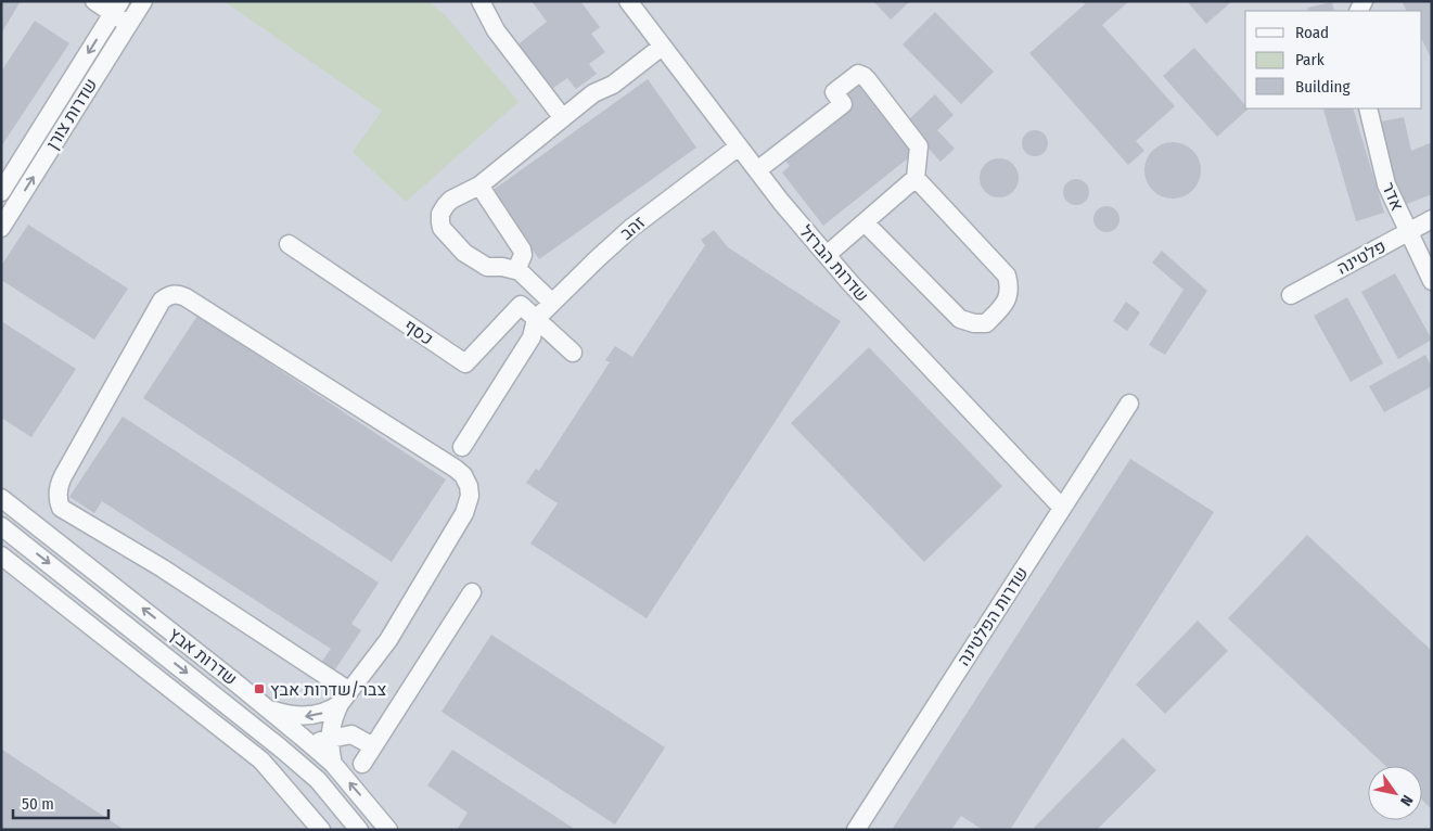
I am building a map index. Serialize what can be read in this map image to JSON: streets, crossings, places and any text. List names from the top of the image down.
{
  "streets": {
    "street": [
      "שדרות צורן",
      "אדר",
      "זהב",
      "פלטינה",
      "שדרות הברזל",
      "כסף",
      "שדרות הפלטינה",
      "שדרות אבץ"
    ]
  },
  "crossings": [
    ["אדר", "פלטינה"],
    ["זהב", "שדרות הברזל"],
    ["זהב", "כסף"],
    ["שדרות הברזל", "שדרות הפלטינה"]
  ],
  "places": {
    "transit": ["צבר/שדרות אבץ"]
  },
  "legend": ["Road", "Park", "Building"],
  "scale_bar": "50 m",
  "north": "bottom right"
}
